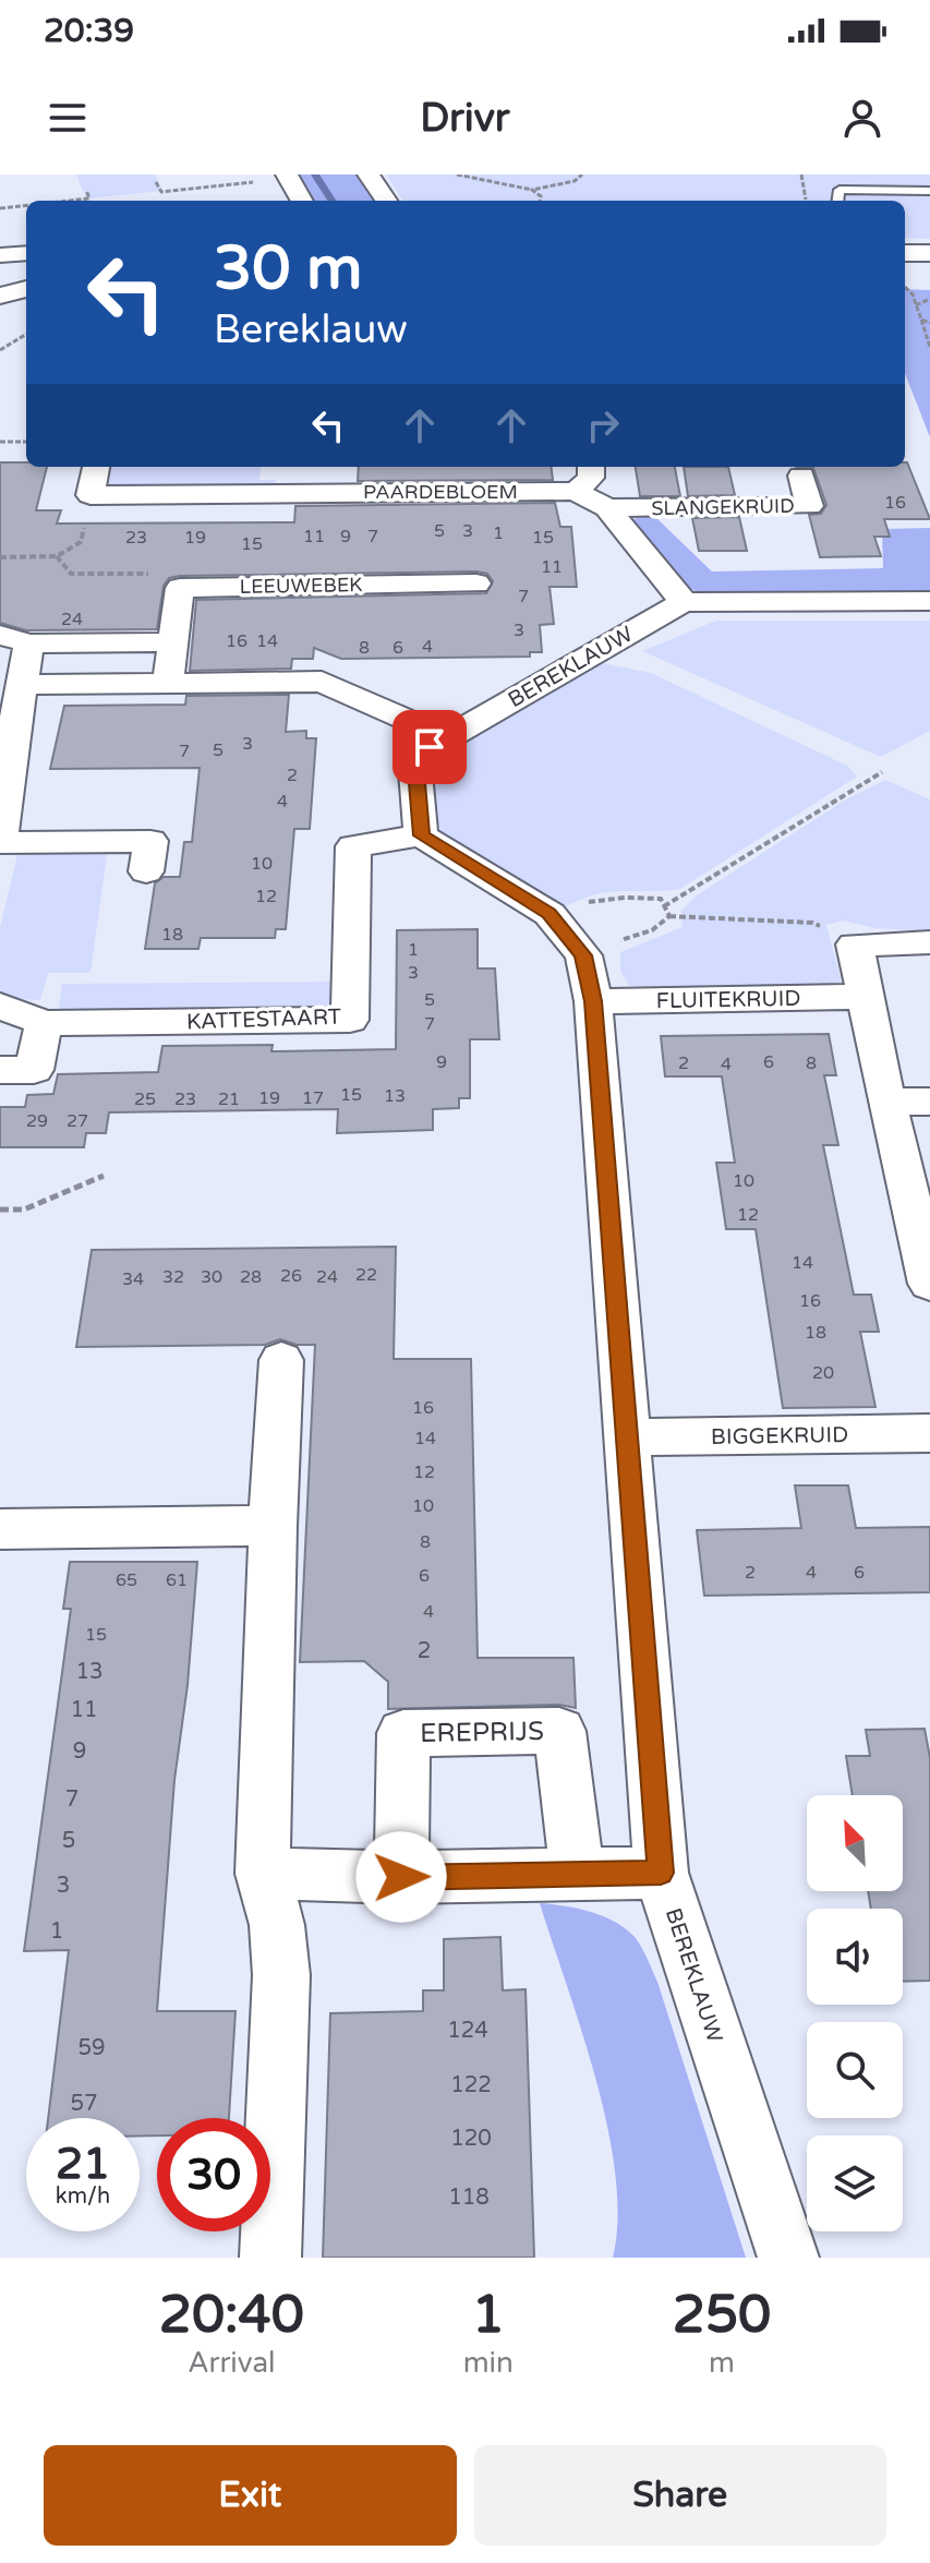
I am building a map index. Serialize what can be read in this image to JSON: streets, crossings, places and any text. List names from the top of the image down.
{
  "streets": {
    "street": [
      "PAARDEBLOEM",
      "SLANGEKRUID",
      "LEEUWEBEK",
      "BEREKLAUW",
      "FLUITEKRUID",
      "KATTESTAART",
      "BIGGEKRUID",
      "EREPRIJS"
    ]
  },
  "crossings": [
    ["PAARDEBLOEM", "SLANGEKRUID"],
    ["SLANGEKRUID", "BEREKLAUW"],
    ["BEREKLAUW", "FLUITEKRUID"],
    ["BEREKLAUW", "KATTESTAART"],
    ["BEREKLAUW", "BIGGEKRUID"]
  ],
  "house_numbers": [
    "16",
    "5",
    "3",
    "1",
    "11",
    "9",
    "7",
    "23",
    "19",
    "15",
    "15",
    "11",
    "7",
    "24",
    "3",
    "16",
    "14",
    "4",
    "8",
    "6",
    "3",
    "5",
    "7",
    "2",
    "4",
    "10",
    "12",
    "18",
    "1",
    "3",
    "5",
    "7",
    "9",
    "6",
    "2",
    "8",
    "4",
    "15",
    "13",
    "19",
    "17",
    "25",
    "23",
    "21",
    "29",
    "27",
    "10",
    "12",
    "14",
    "22",
    "26",
    "32",
    "30",
    "28",
    "24",
    "34",
    "16",
    "18",
    "20",
    "16",
    "14",
    "12",
    "10",
    "8",
    "2",
    "4",
    "6",
    "6",
    "65",
    "61",
    "4",
    "15",
    "2",
    "13",
    "11",
    "9",
    "7",
    "5",
    "3",
    "1",
    "124",
    "59",
    "122",
    "57",
    "120",
    "118"
  ],
  "north": "top left",
  "page": {
    "status": "20:39",
    "header": "Drivr",
    "turn": ["30 m", "Bereklauw"],
    "speed": "21 km/h",
    "limit": "30",
    "eta": [
      "20:40",
      "Arrival",
      "1",
      "min",
      "250",
      "m"
    ],
    "buttons": ["Exit", "Share"]
  }
}
